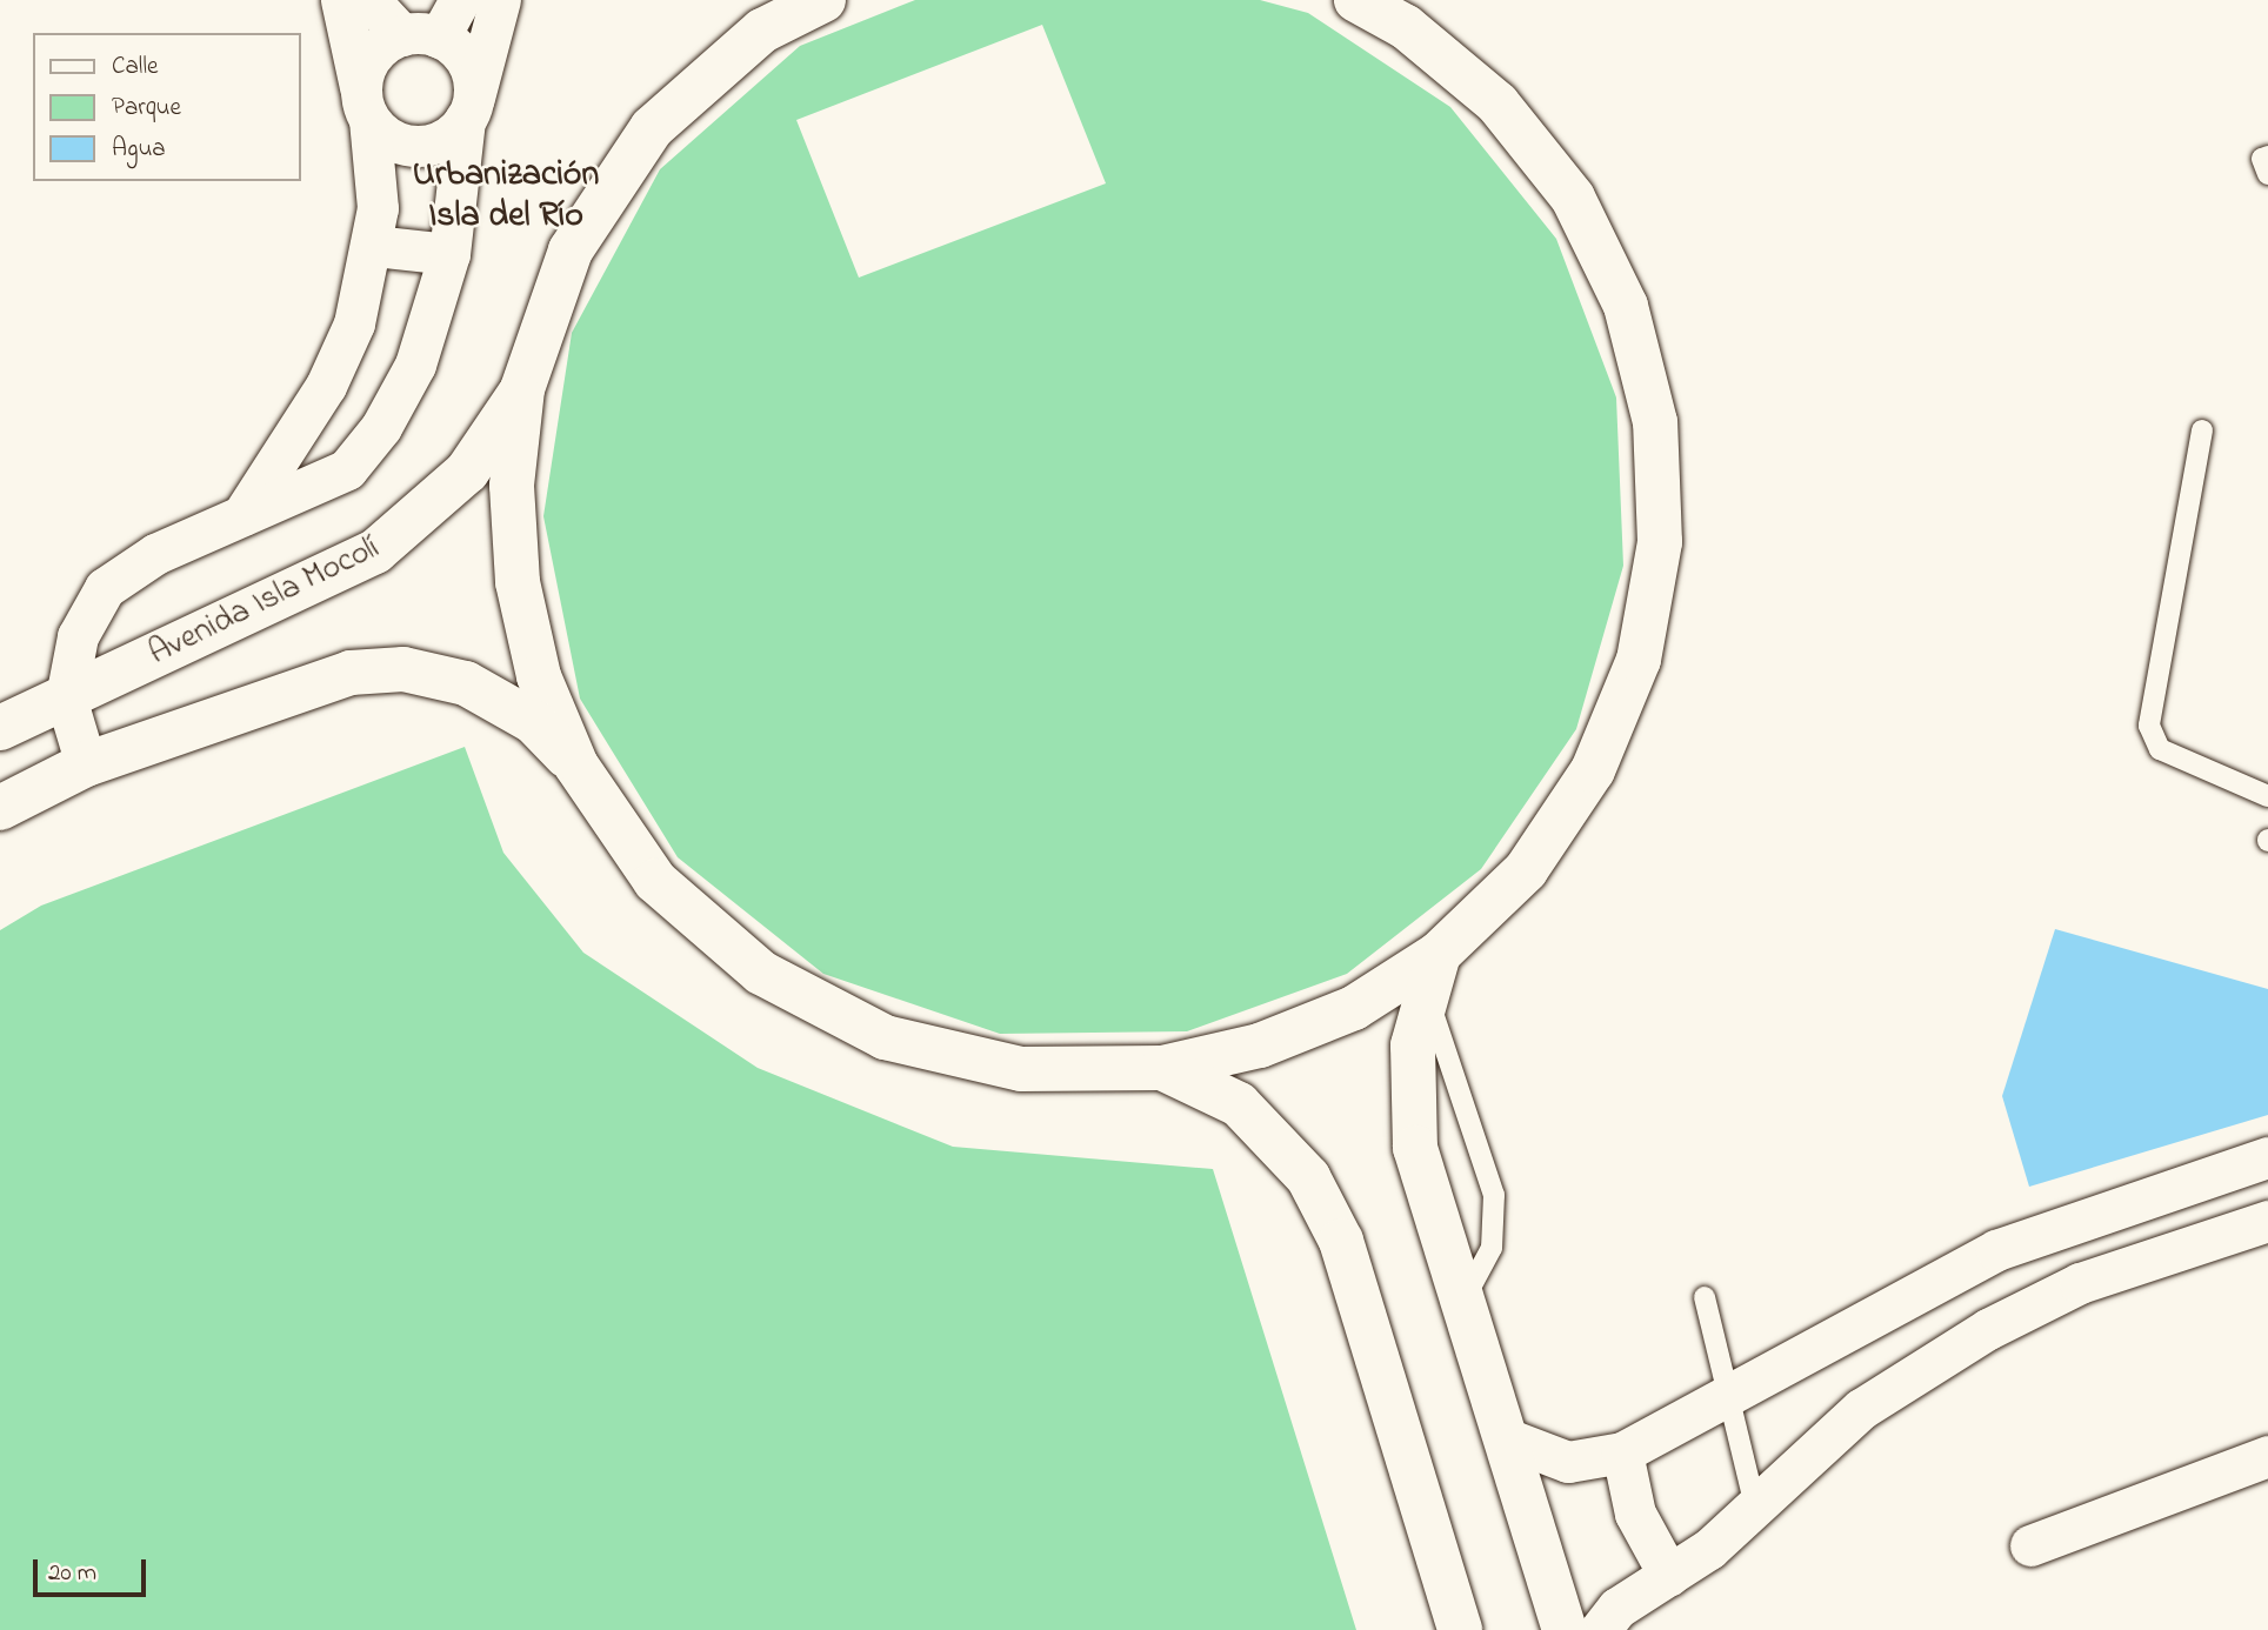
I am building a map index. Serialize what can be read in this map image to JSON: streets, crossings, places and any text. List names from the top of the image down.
{
  "streets": {
    "street": ["Avenida Isla Mocolí"]
  },
  "districts": ["Urbanización Isla del Río"],
  "legend": ["Calle", "Parque", "Agua"],
  "scale_bar": "20 m"
}
